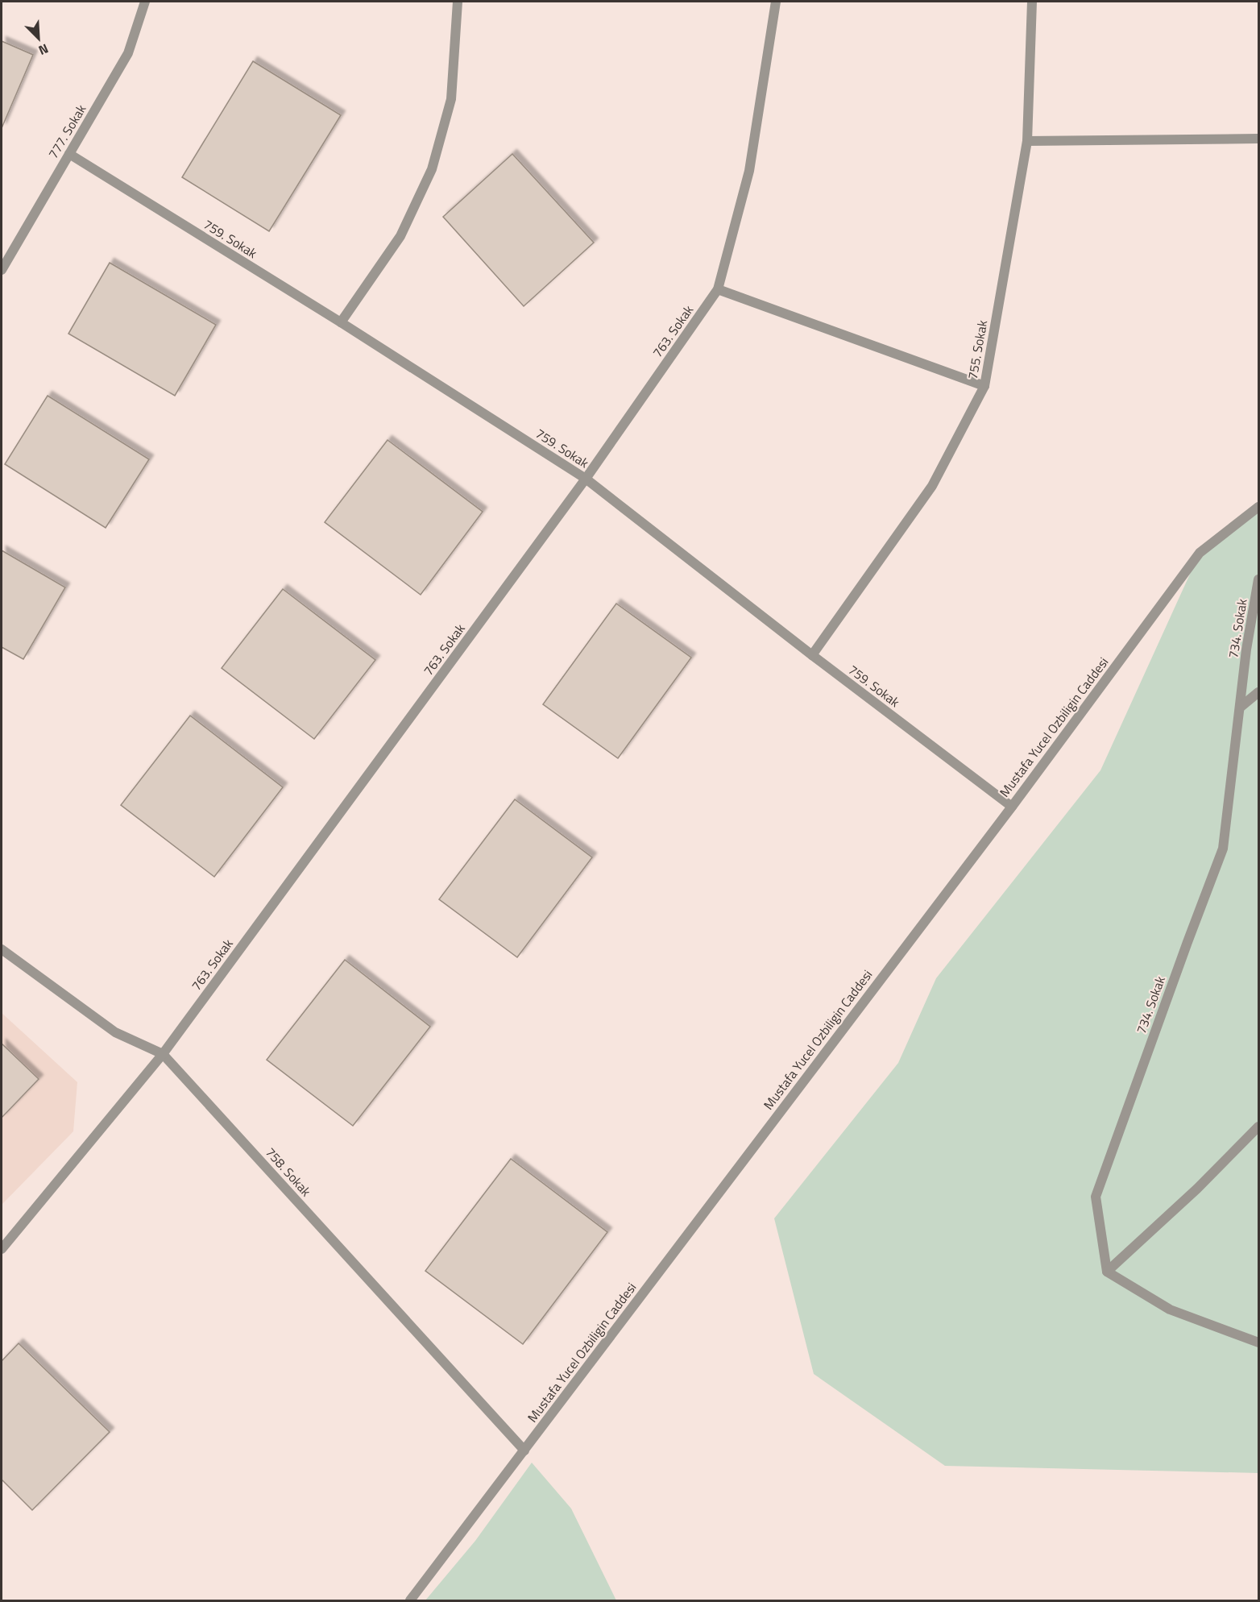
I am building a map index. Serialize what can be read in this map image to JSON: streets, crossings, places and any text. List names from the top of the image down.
{
  "streets": {
    "street": [
      "777. Sokak",
      "759. Sokak",
      "763. Sokak",
      "755. Sokak",
      "734. Sokak",
      "Mustafa Yucel Ozbiligin Caddesi",
      "758. Sokak"
    ]
  },
  "crossings": [
    ["777. Sokak", "759. Sokak"],
    ["759. Sokak", "763. Sokak"],
    ["759. Sokak", "755. Sokak"],
    ["759. Sokak", "Mustafa Yucel Ozbiligin Caddesi"],
    ["763. Sokak", "758. Sokak"],
    ["Mustafa Yucel Ozbiligin Caddesi", "758. Sokak"]
  ],
  "north": "bottom right"
}
